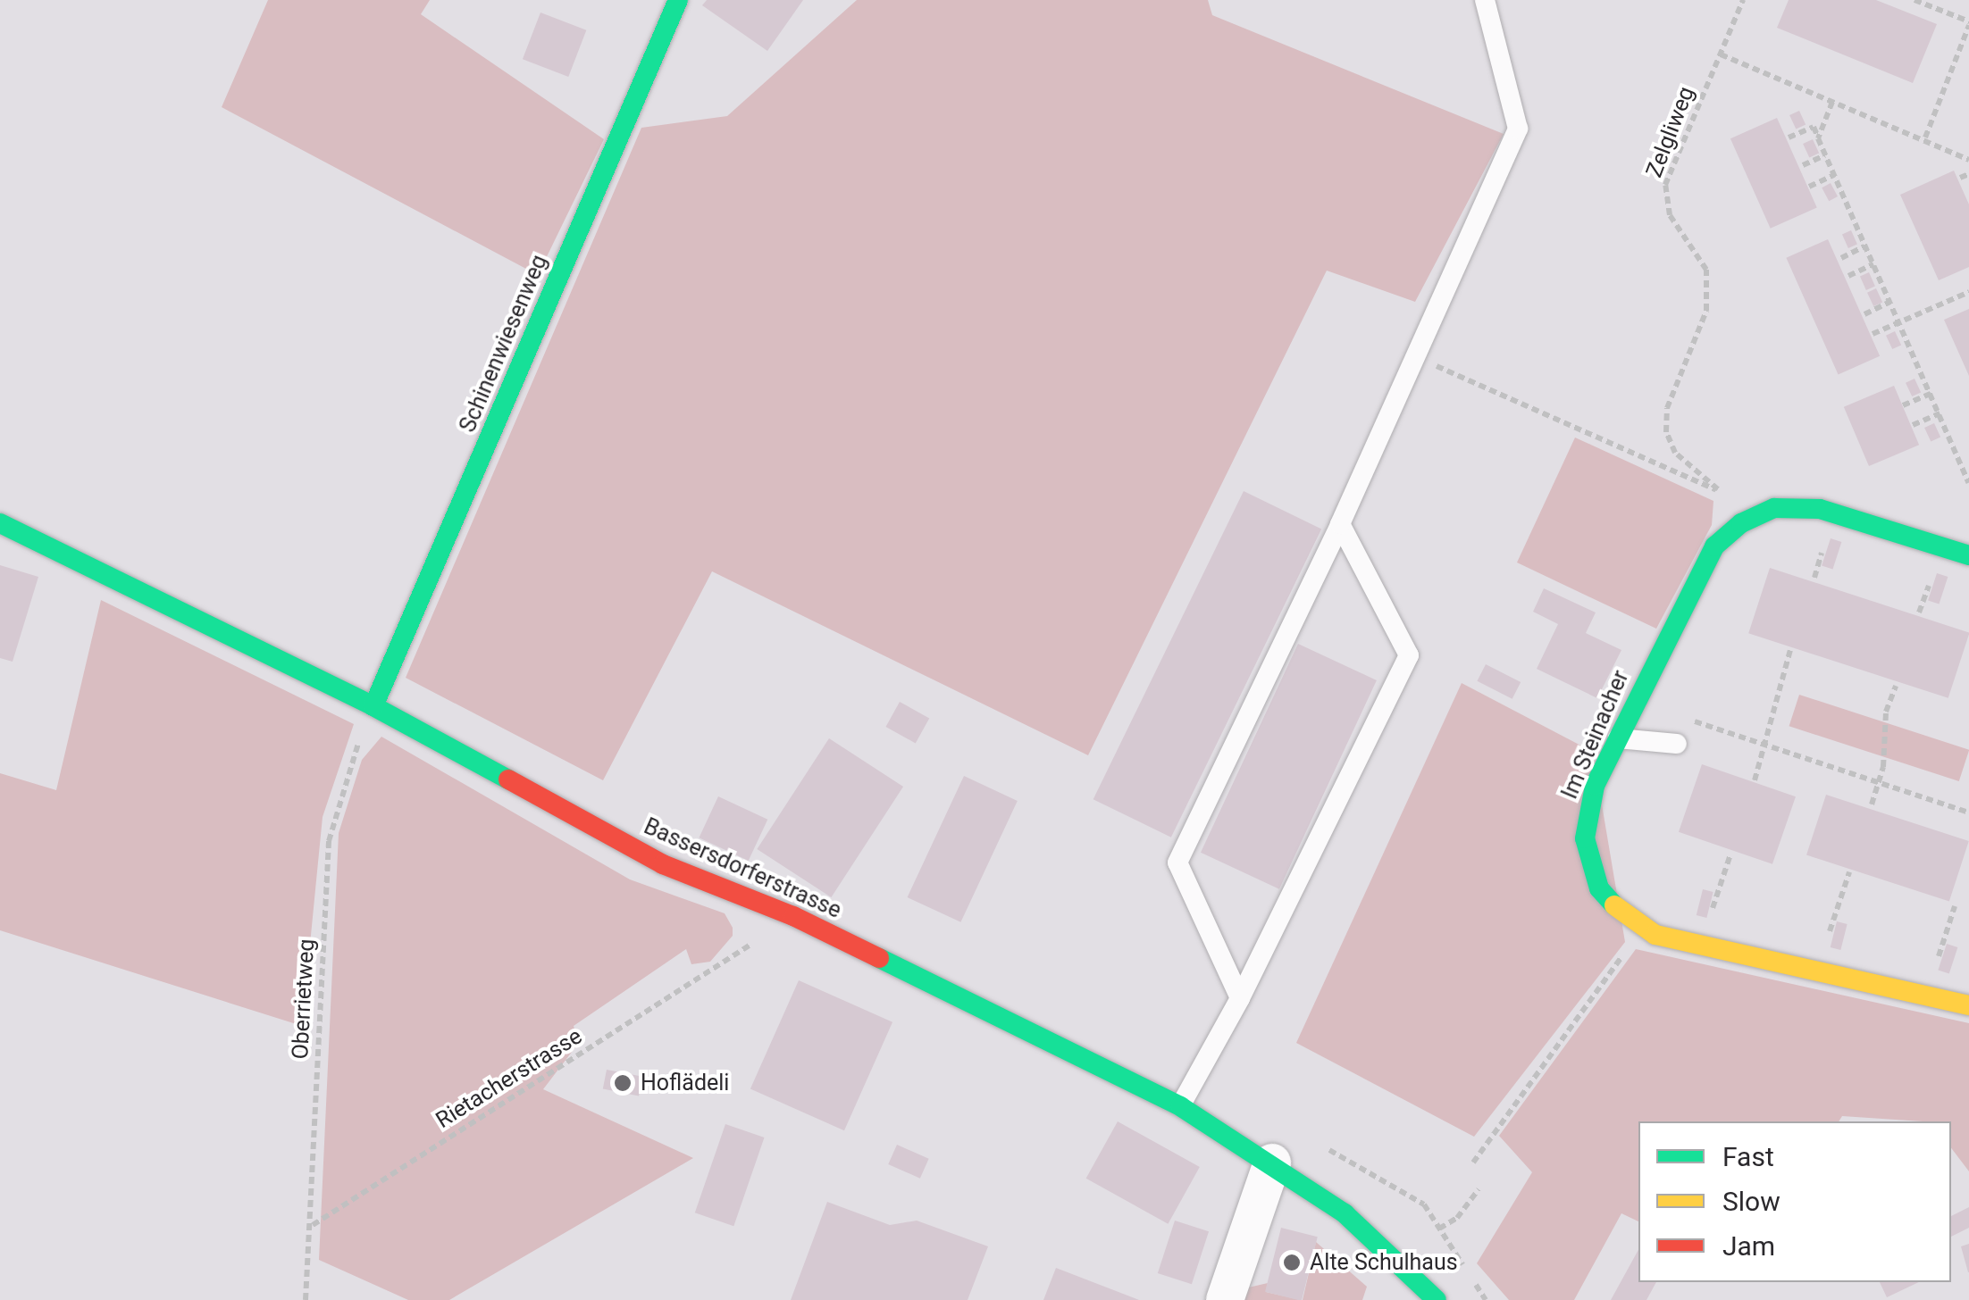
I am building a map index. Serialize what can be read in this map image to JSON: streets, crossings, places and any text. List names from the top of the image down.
{
  "streets": {
    "street": ["Schinenwiesenweg", "Im Steinacher", "Bassersdorferstrasse"],
    "path": ["Zelgliweg", "Oberrietweg", "Rietacherstrasse"]
  },
  "crossings": [
    ["Schinenwiesenweg", "Bassersdorferstrasse"],
    ["Schinenwiesenweg", "Oberrietweg"],
    ["Bassersdorferstrasse", "Oberrietweg"],
    ["Oberrietweg", "Rietacherstrasse"]
  ],
  "places": ["Hoflädeli", "Alte Schulhaus"],
  "legend": ["Fast", "Slow", "Jam"]
}
